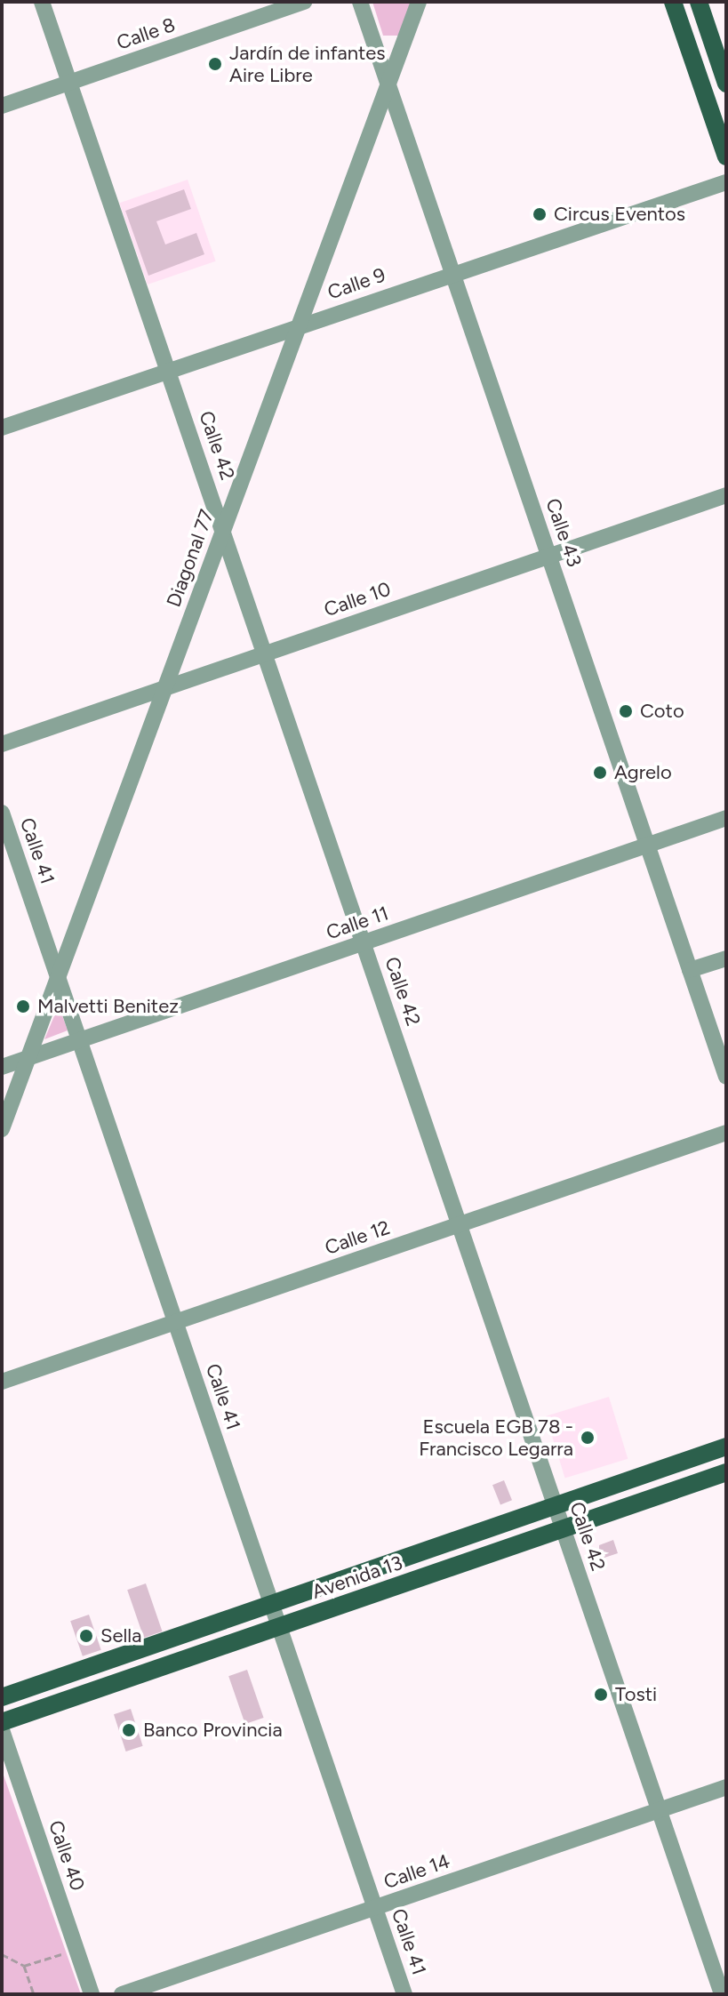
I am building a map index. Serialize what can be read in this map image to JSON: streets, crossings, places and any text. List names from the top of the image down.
{
  "streets": {
    "main road": ["Avenida 13"],
    "street": [
      "Calle 8",
      "Calle 9",
      "Calle 42",
      "Calle 43",
      "Diagonal 77",
      "Calle 10",
      "Calle 41",
      "Calle 11",
      "Calle 12",
      "Calle 40",
      "Calle 14"
    ]
  },
  "crossings": [
    ["Calle 8", "Calle 42"],
    ["Calle 9", "Calle 42"],
    ["Calle 9", "Calle 43"],
    ["Calle 9", "Diagonal 77"],
    ["Calle 42", "Diagonal 77"],
    ["Calle 42", "Calle 10"],
    ["Calle 42", "Calle 11"],
    ["Calle 42", "Calle 12"],
    ["Calle 42", "Avenida 13"],
    ["Calle 42", "Calle 14"],
    ["Calle 43", "Diagonal 77"],
    ["Calle 43", "Calle 10"],
    ["Calle 43", "Calle 11"],
    ["Diagonal 77", "Calle 10"],
    ["Diagonal 77", "Calle 41"],
    ["Diagonal 77", "Calle 11"],
    ["Calle 41", "Calle 11"],
    ["Calle 41", "Calle 12"],
    ["Calle 41", "Avenida 13"],
    ["Calle 41", "Calle 14"]
  ],
  "places": [
    "Jardín de infantes Aire Libre",
    "Circus Eventos",
    "Coto",
    "Agrelo",
    "Malvetti Benitez",
    "Escuela EGB 78 - Francisco Legarra",
    "Sella",
    "Tosti",
    "Banco Provincia"
  ]
}
